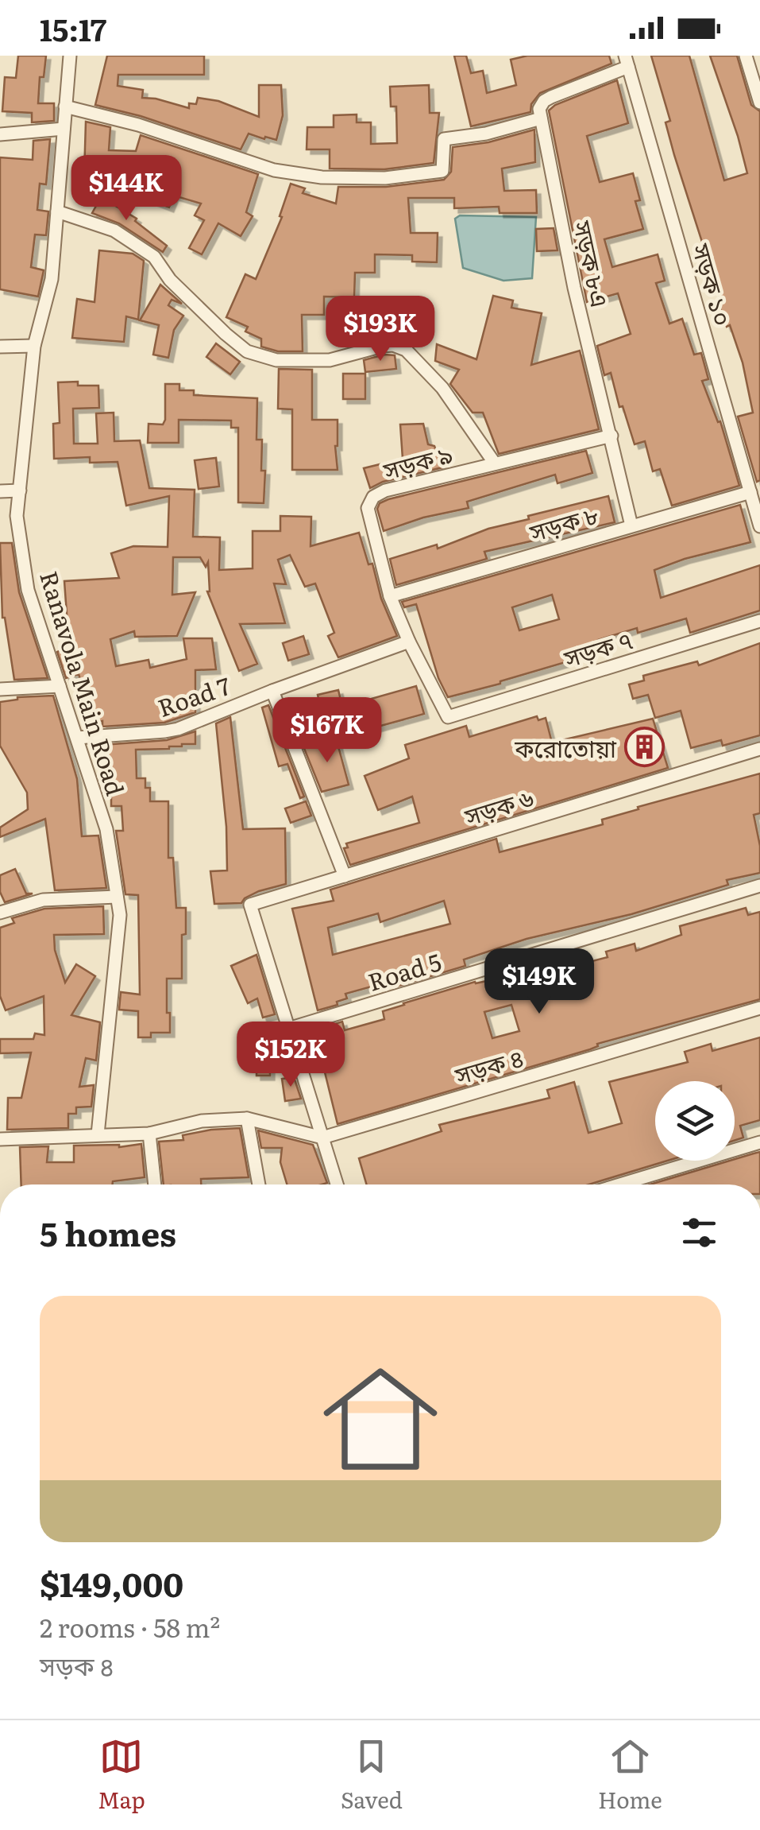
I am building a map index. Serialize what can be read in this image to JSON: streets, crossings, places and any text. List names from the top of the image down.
{
  "streets": {
    "street": [
      "সড়ক ৮এ",
      "সড়ক ১০",
      "সড়ক ৯",
      "সড়ক ৮",
      "সড়ক ৭",
      "Ranavola Main Road",
      "Road 7",
      "সড়ক ৬",
      "Road 5",
      "সড়ক ৪"
    ]
  },
  "crossings": [
    ["সড়ক ৮এ", "সড়ক ৯"],
    ["সড়ক ৮এ", "সড়ক ৮"],
    ["সড়ক ১০", "সড়ক ৮"],
    ["সড়ক ৯", "সড়ক ৮"],
    ["সড়ক ৯", "সড়ক ৭"],
    ["সড়ক ৯", "Road 7"],
    ["Ranavola Main Road", "Road 7"],
    ["সড়ক ৬", "Road 5"]
  ],
  "places": {
    "building": ["করোতোয়া"]
  },
  "page": {
    "status": "15:17",
    "price": [
      "$144K",
      "$193K",
      "$167K",
      "$149K",
      "$152K"
    ],
    "heading": "5 homes",
    "list": [
      {
        "name": "$149,000",
        "note": "2 rooms · 58 m² · সড়ক ৪"
      }
    ],
    "tabs": ["Map", "Saved", "Home"]
  }
}
